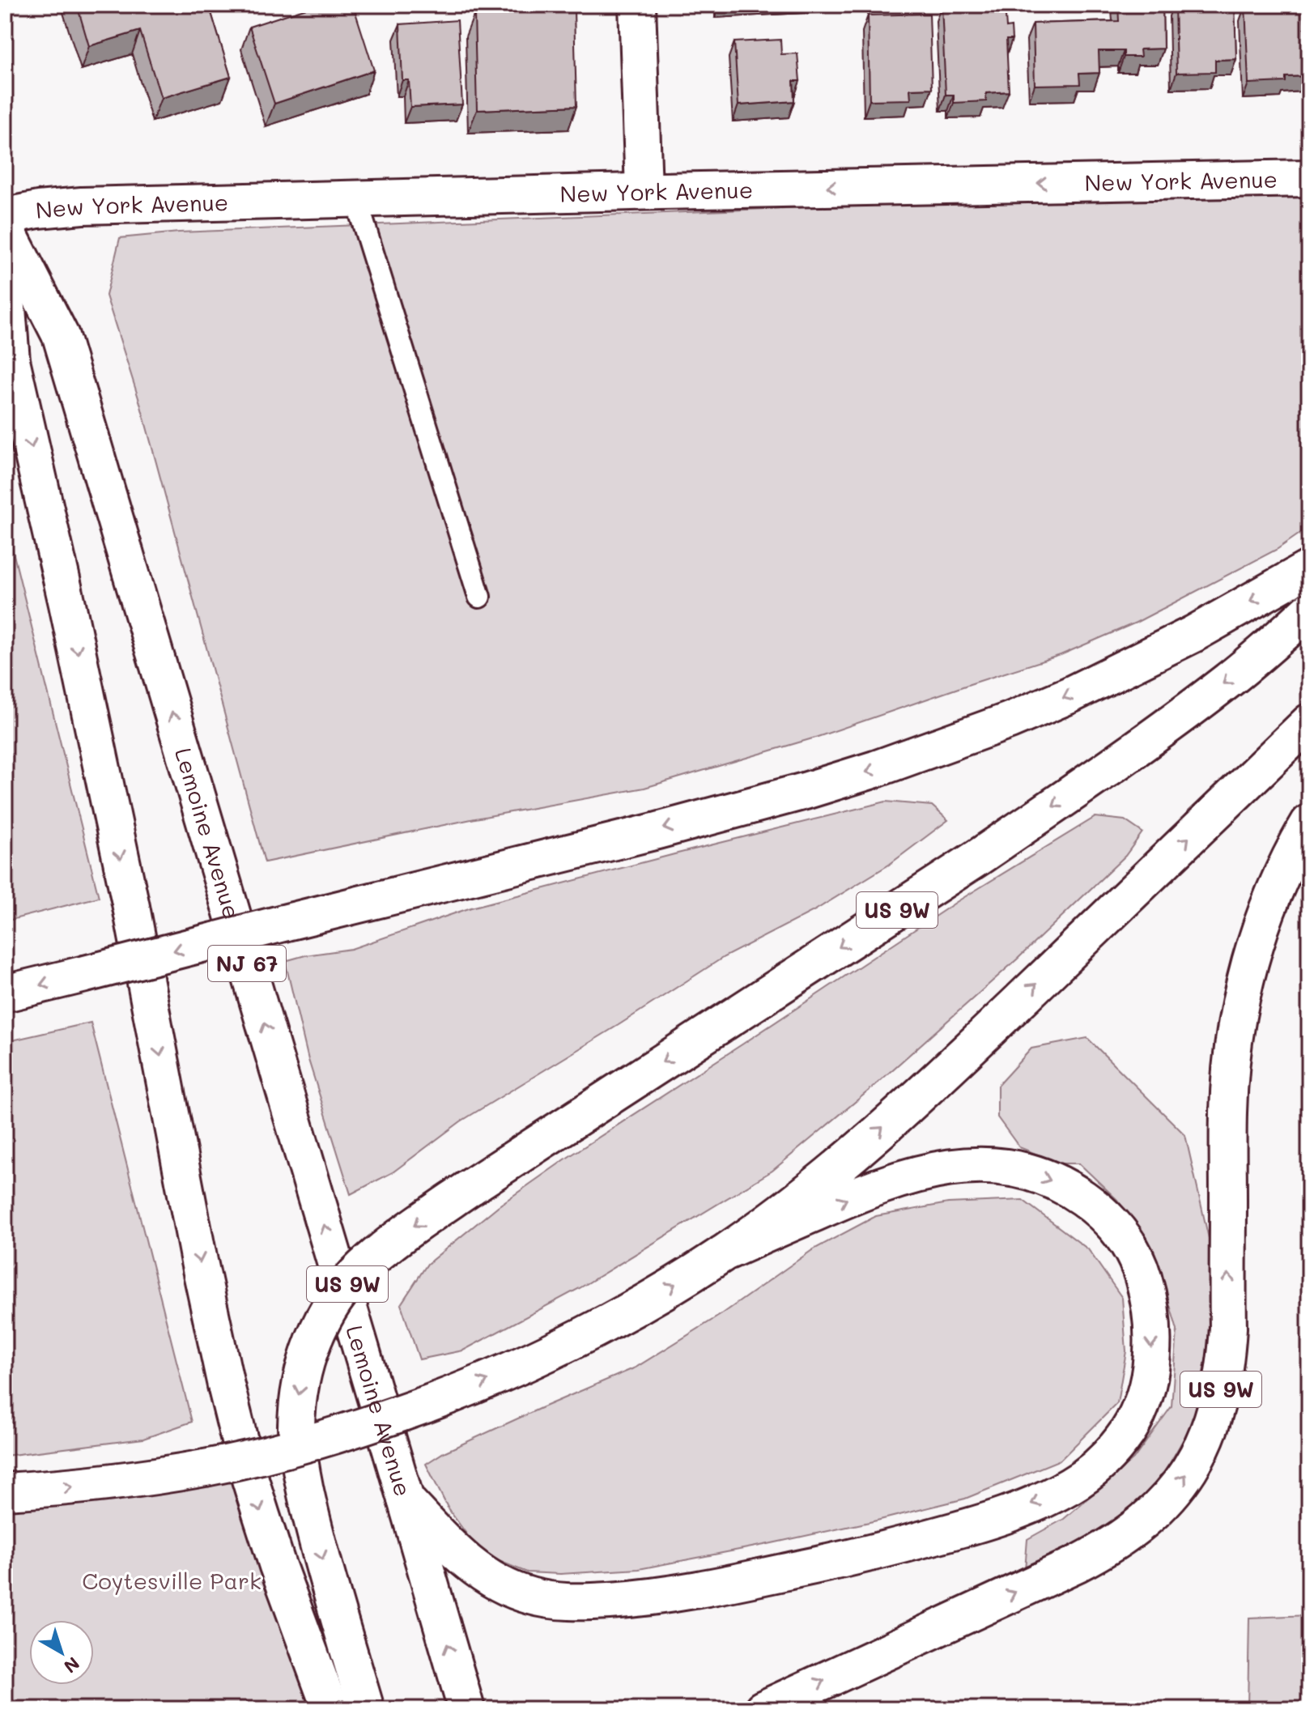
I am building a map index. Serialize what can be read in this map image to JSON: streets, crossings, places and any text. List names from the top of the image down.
{
  "streets": {
    "main road": [
      "New York Avenue",
      "Lemoine Avenue",
      "US 9W",
      "NJ 67"
    ]
  },
  "one_way": ["New York Avenue"],
  "parks": ["Coytesville Park"],
  "north": "bottom right"
}
